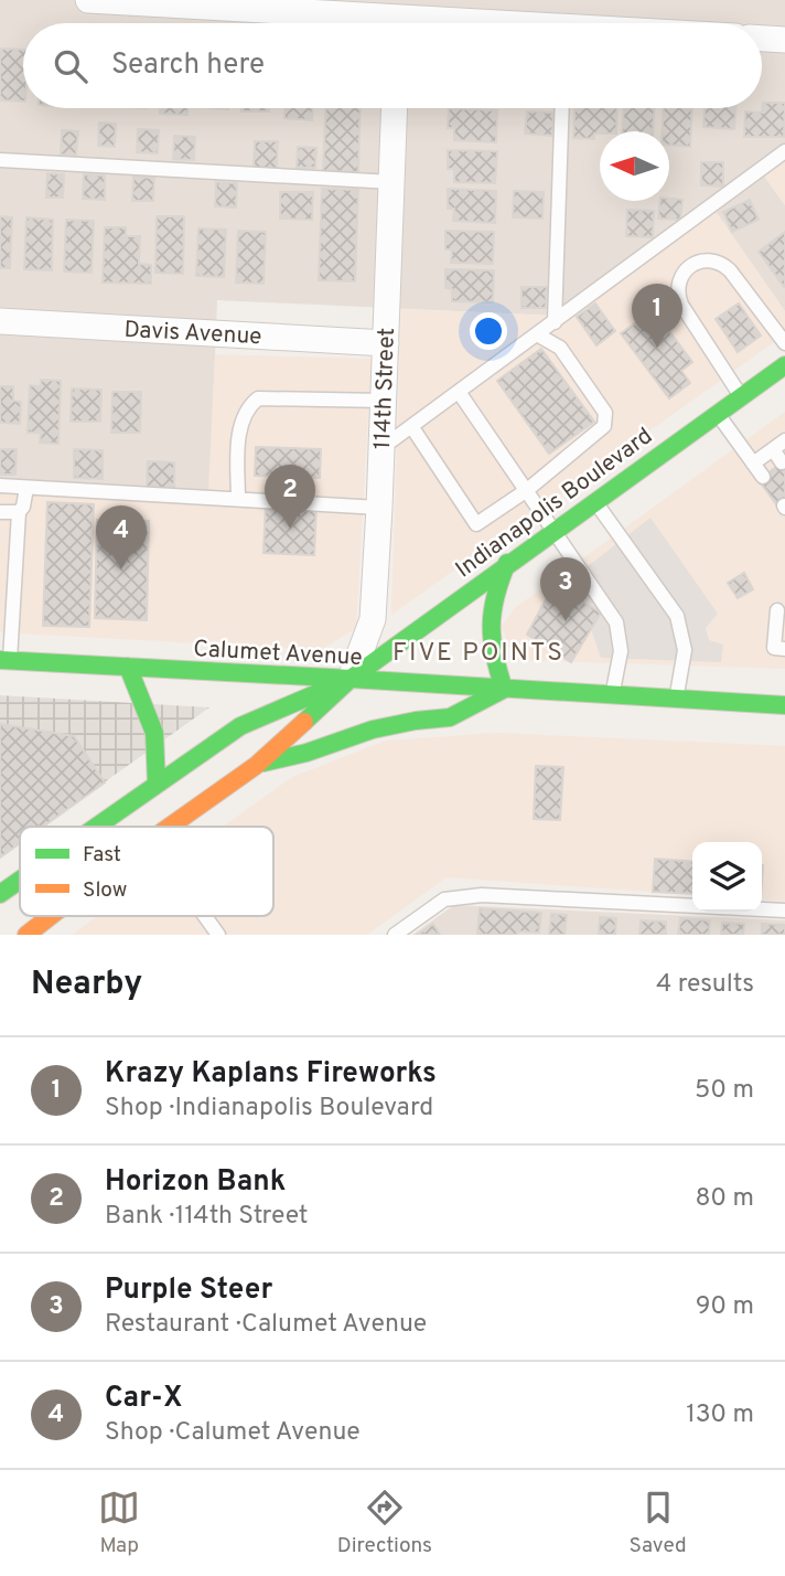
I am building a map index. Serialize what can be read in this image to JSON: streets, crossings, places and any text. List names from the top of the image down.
{
  "streets": {
    "main road": ["Indianapolis Boulevard", "Calumet Avenue"],
    "street": ["Davis Avenue", "114th Street"]
  },
  "crossings": [
    ["Davis Avenue", "114th Street"],
    ["114th Street", "Indianapolis Boulevard"],
    ["114th Street", "Calumet Avenue"],
    ["Indianapolis Boulevard", "Calumet Avenue"]
  ],
  "districts": ["FIVE POINTS"],
  "legend": ["Fast", "Slow"],
  "north": "left",
  "page": {
    "search": "Search here",
    "pins": [
      "1",
      "2",
      "4",
      "3"
    ],
    "heading": ["Nearby", "4 results"],
    "list": [
      {
        "mark": "1",
        "name": "Krazy Kaplans Fireworks",
        "note": "Shop · Indianapolis Boulevard",
        "value": "50 m"
      },
      {
        "mark": "2",
        "name": "Horizon Bank",
        "note": "Bank · 114th Street",
        "value": "80 m"
      },
      {
        "mark": "3",
        "name": "Purple Steer",
        "note": "Restaurant · Calumet Avenue",
        "value": "90 m"
      },
      {
        "mark": "4",
        "name": "Car-X",
        "note": "Shop · Calumet Avenue",
        "value": "130 m"
      }
    ],
    "nav": ["Map", "Directions", "Saved"]
  }
}
